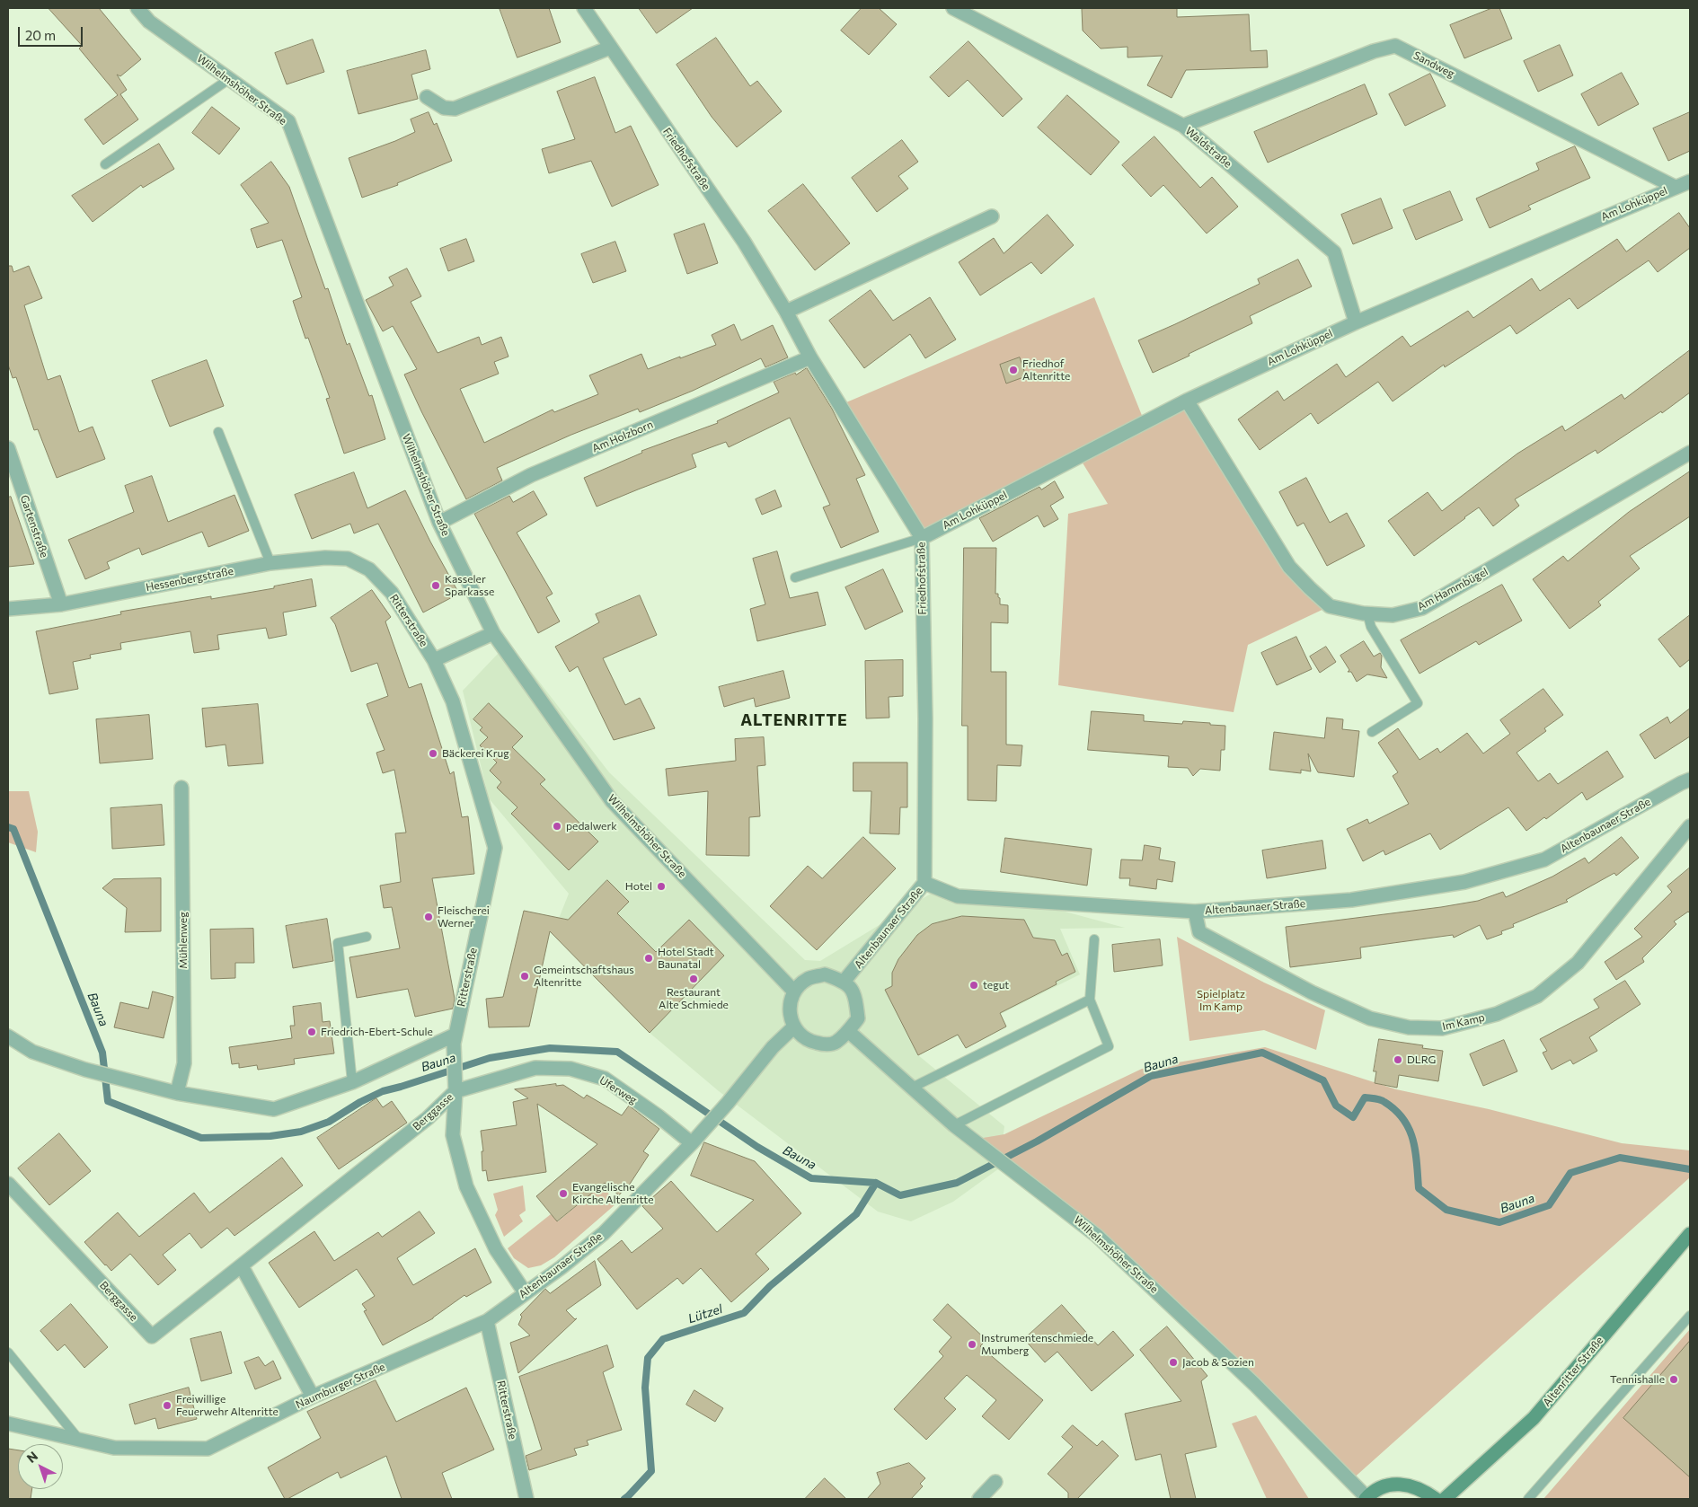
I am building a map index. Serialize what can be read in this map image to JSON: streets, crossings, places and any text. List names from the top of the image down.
{
  "streets": {
    "main road": ["Altenritter Straße"],
    "street": [
      "Sandweg",
      "Wilhelmshöher Straße",
      "Waldstraße",
      "Friedhofstraße",
      "Am Lohküppel",
      "Am Holzborn",
      "Gartenstraße",
      "Hessenbergstraße",
      "Am Hammbügel",
      "Ritterstraße",
      "Altenbaunaer Straße",
      "Mühlenweg",
      "Im Kamp",
      "Uferweg",
      "Berggasse",
      "Naumburger Straße"
    ]
  },
  "crossings": [
    ["Sandweg", "Waldstraße"],
    ["Sandweg", "Am Lohküppel"],
    ["Wilhelmshöher Straße", "Am Holzborn"],
    ["Wilhelmshöher Straße", "Altenbaunaer Straße"],
    ["Waldstraße", "Am Lohküppel"],
    ["Friedhofstraße", "Am Lohküppel"],
    ["Friedhofstraße", "Am Holzborn"],
    ["Friedhofstraße", "Altenbaunaer Straße"],
    ["Am Lohküppel", "Am Hammbügel"],
    ["Gartenstraße", "Hessenbergstraße"],
    ["Hessenbergstraße", "Ritterstraße"],
    ["Ritterstraße", "Altenbaunaer Straße"],
    ["Ritterstraße", "Uferweg"],
    ["Ritterstraße", "Berggasse"],
    ["Ritterstraße", "Naumburger Straße"],
    ["Altenbaunaer Straße", "Im Kamp"],
    ["Altenbaunaer Straße", "Uferweg"],
    ["Altenbaunaer Straße", "Naumburger Straße"],
    ["Uferweg", "Berggasse"]
  ],
  "districts": ["ALTENRITTE"],
  "water": ["Bauna", "Lützel"],
  "parks": ["Spielplatz Im Kamp"],
  "places": [
    "Friedhof Altenritte",
    "Kasseler Sparkasse",
    "Bäckerei Krug",
    "pedalwerk",
    "Hotel",
    "Fleischerei Werner",
    "Hotel Stadt Baunatal",
    "Gemeintschaftshaus Altenritte",
    "Restaurant Alte Schmiede",
    "tegut",
    "Friedrich-Ebert-Schule",
    "DLRG",
    "Evangelische Kirche Altenritte",
    "Instrumentenschmiede Mumberg",
    "Jacob & Sozien",
    "Tennishalle",
    "Freiwillige Feuerwehr Altenritte"
  ],
  "scale_bar": "20 m",
  "north": "top left"
}
